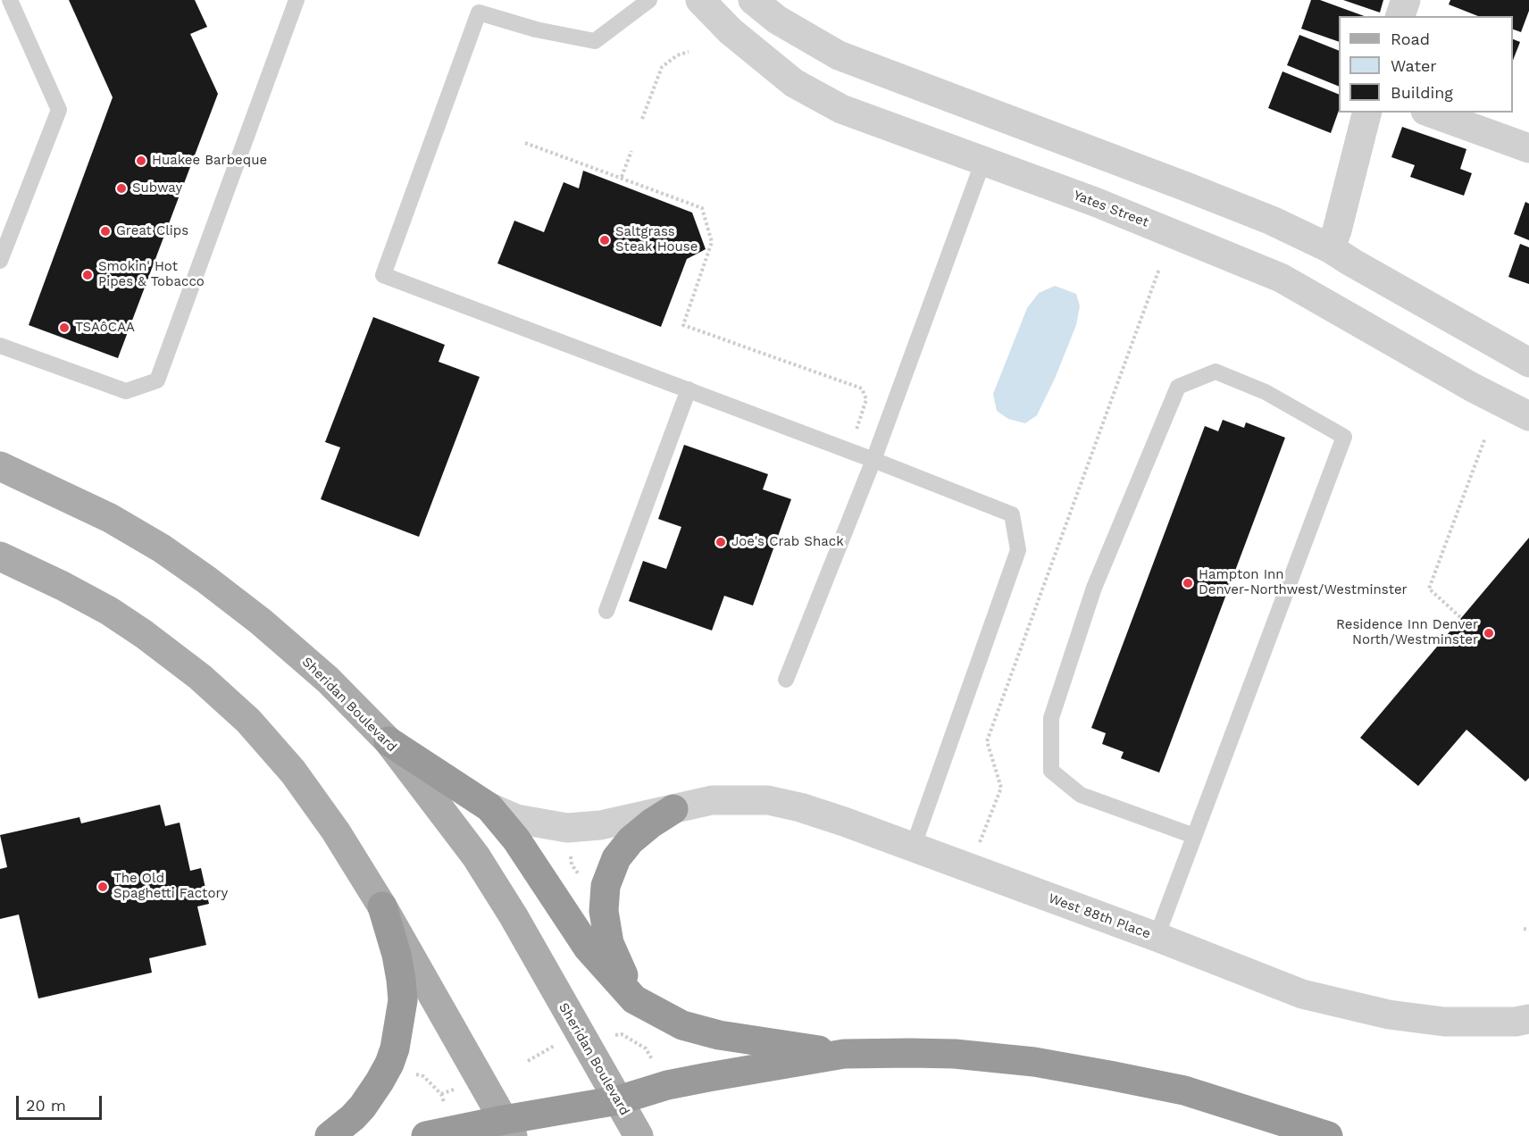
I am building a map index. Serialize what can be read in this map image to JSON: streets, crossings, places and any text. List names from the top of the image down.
{
  "streets": {
    "main road": ["Sheridan Boulevard"],
    "street": ["Yates Street", "West 88th Place"]
  },
  "places": [
    "Huakee Barbeque",
    "Subway",
    "Great Clips",
    "Saltgrass Steak House",
    "Smokin' Hot Pipes & Tobacco",
    "TSAôCAA",
    "Joe's Crab Shack",
    "Hampton Inn Denver-Northwest/Westminster",
    "Residence Inn Denver North/Westminster",
    "The Old Spaghetti Factory"
  ],
  "legend": ["Road", "Water", "Building"],
  "scale_bar": "20 m"
}
